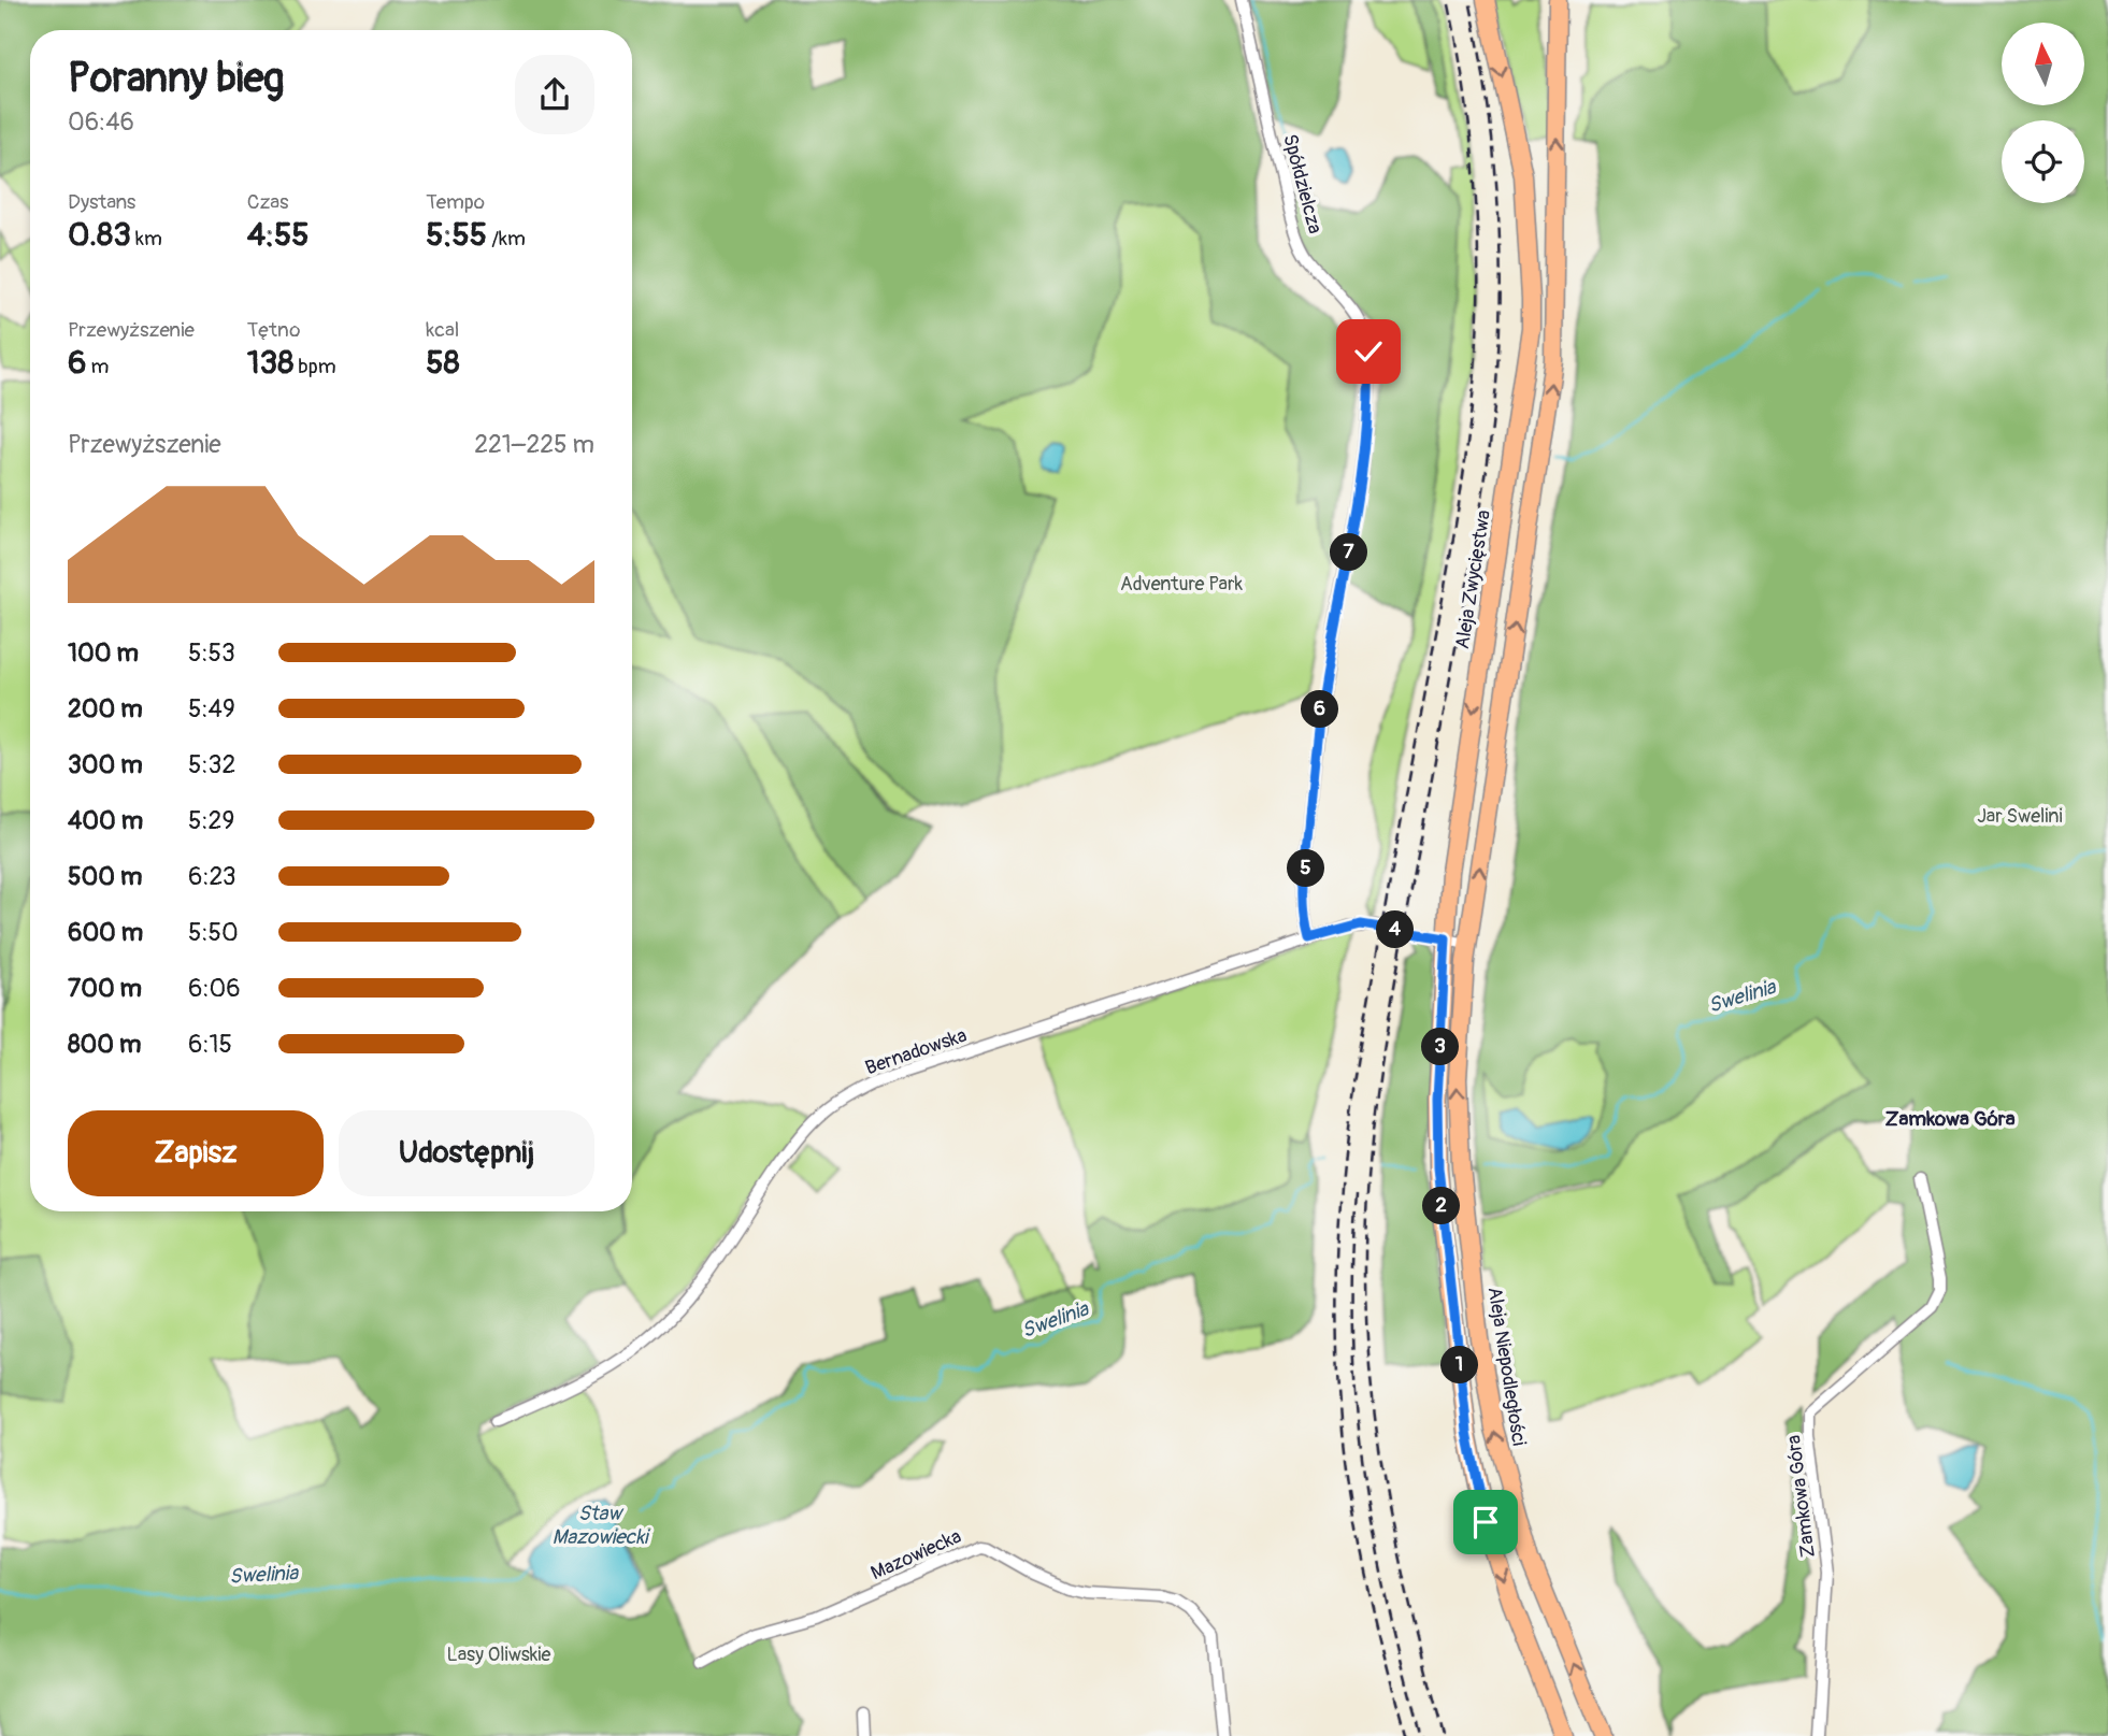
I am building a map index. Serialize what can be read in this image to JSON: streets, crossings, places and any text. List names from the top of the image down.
{
  "streets": {
    "main road": ["Aleja Zwycięstwa", "Aleja Niepodległości"],
    "street": [
      "Spółdzielcza",
      "Bernadowska",
      "Zamkowa Góra",
      "Mazowiecka"
    ]
  },
  "crossings": [
    ["Spółdzielcza", "Bernadowska"],
    ["Aleja Zwycięstwa", "Bernadowska"],
    ["Bernadowska", "Aleja Niepodległości"]
  ],
  "one_way": ["Aleja Niepodległości"],
  "districts": ["Zamkowa Góra"],
  "water": ["Swelinia", "Staw Mazowiecki"],
  "parks": ["Adventure Park", "Jar Swelini", "Lasy Oliwskie"],
  "north": "top",
  "page": {
    "heading": ["Poranny bieg", "06:46"],
    "stats": [
      ["Dystans", "0.83 km"],
      ["Czas", "4:55"],
      ["Tempo", "5:55 /km"],
      ["Przewyższenie", "6 m"],
      ["Tętno", "138 bpm"],
      ["kcal", "58"]
    ],
    "chart": ["Przewyższenie", "221–225 m"],
    "pins": [
      "7",
      "6",
      "5",
      "4",
      "3",
      "2",
      "1"
    ],
    "list": [
      {
        "name": "100 m",
        "note": "5:53"
      },
      {
        "name": "200 m",
        "note": "5:49"
      },
      {
        "name": "300 m",
        "note": "5:32"
      },
      {
        "name": "400 m",
        "note": "5:29"
      },
      {
        "name": "500 m",
        "note": "6:23"
      },
      {
        "name": "600 m",
        "note": "5:50"
      },
      {
        "name": "700 m",
        "note": "6:06"
      },
      {
        "name": "800 m",
        "note": "6:15"
      }
    ],
    "buttons": ["Zapisz", "Udostępnij"]
  }
}
